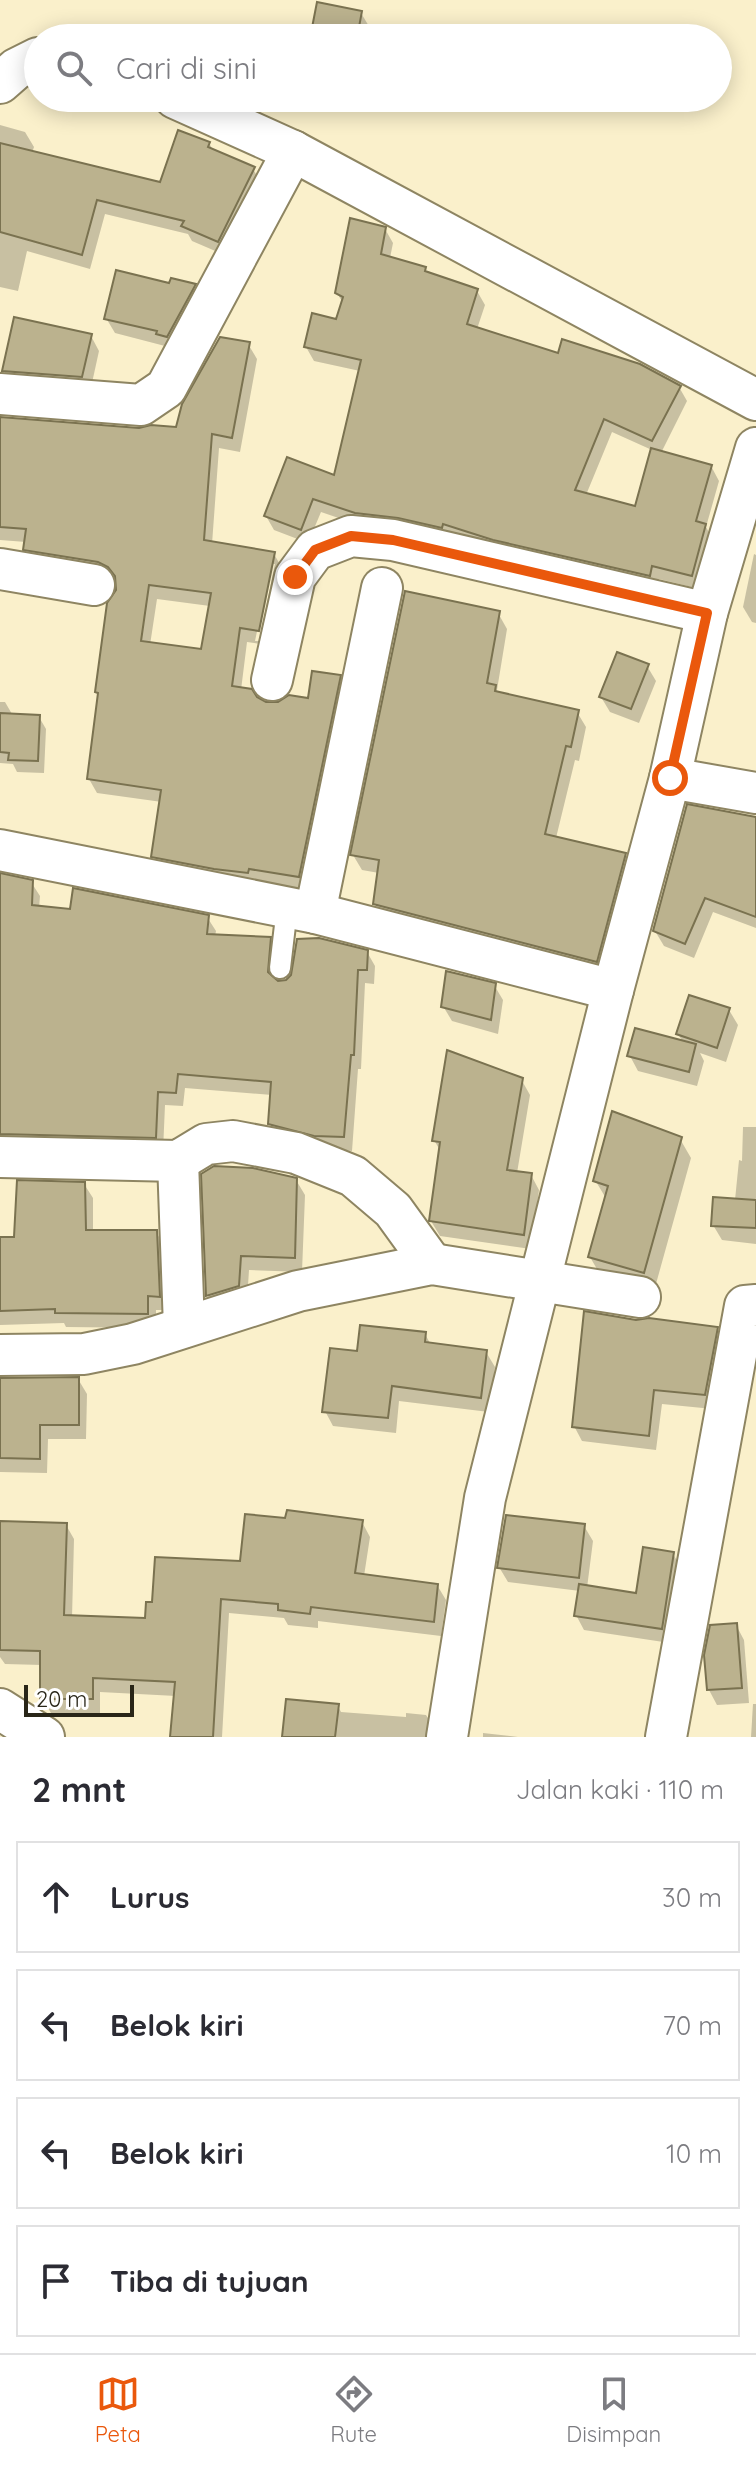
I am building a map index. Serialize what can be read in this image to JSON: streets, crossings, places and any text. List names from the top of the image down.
{
  "scale_bar": "20 m",
  "page": {
    "search": "Cari di sini",
    "scale": "20 m",
    "heading": ["2 mnt", "Jalan kaki · 110 m"],
    "list": [
      ["Lurus", "30 m"],
      ["Belok kiri", "70 m"],
      ["Belok kiri", "10 m"],
      "Tiba di tujuan"
    ],
    "nav": ["Peta", "Rute", "Disimpan"]
  }
}
